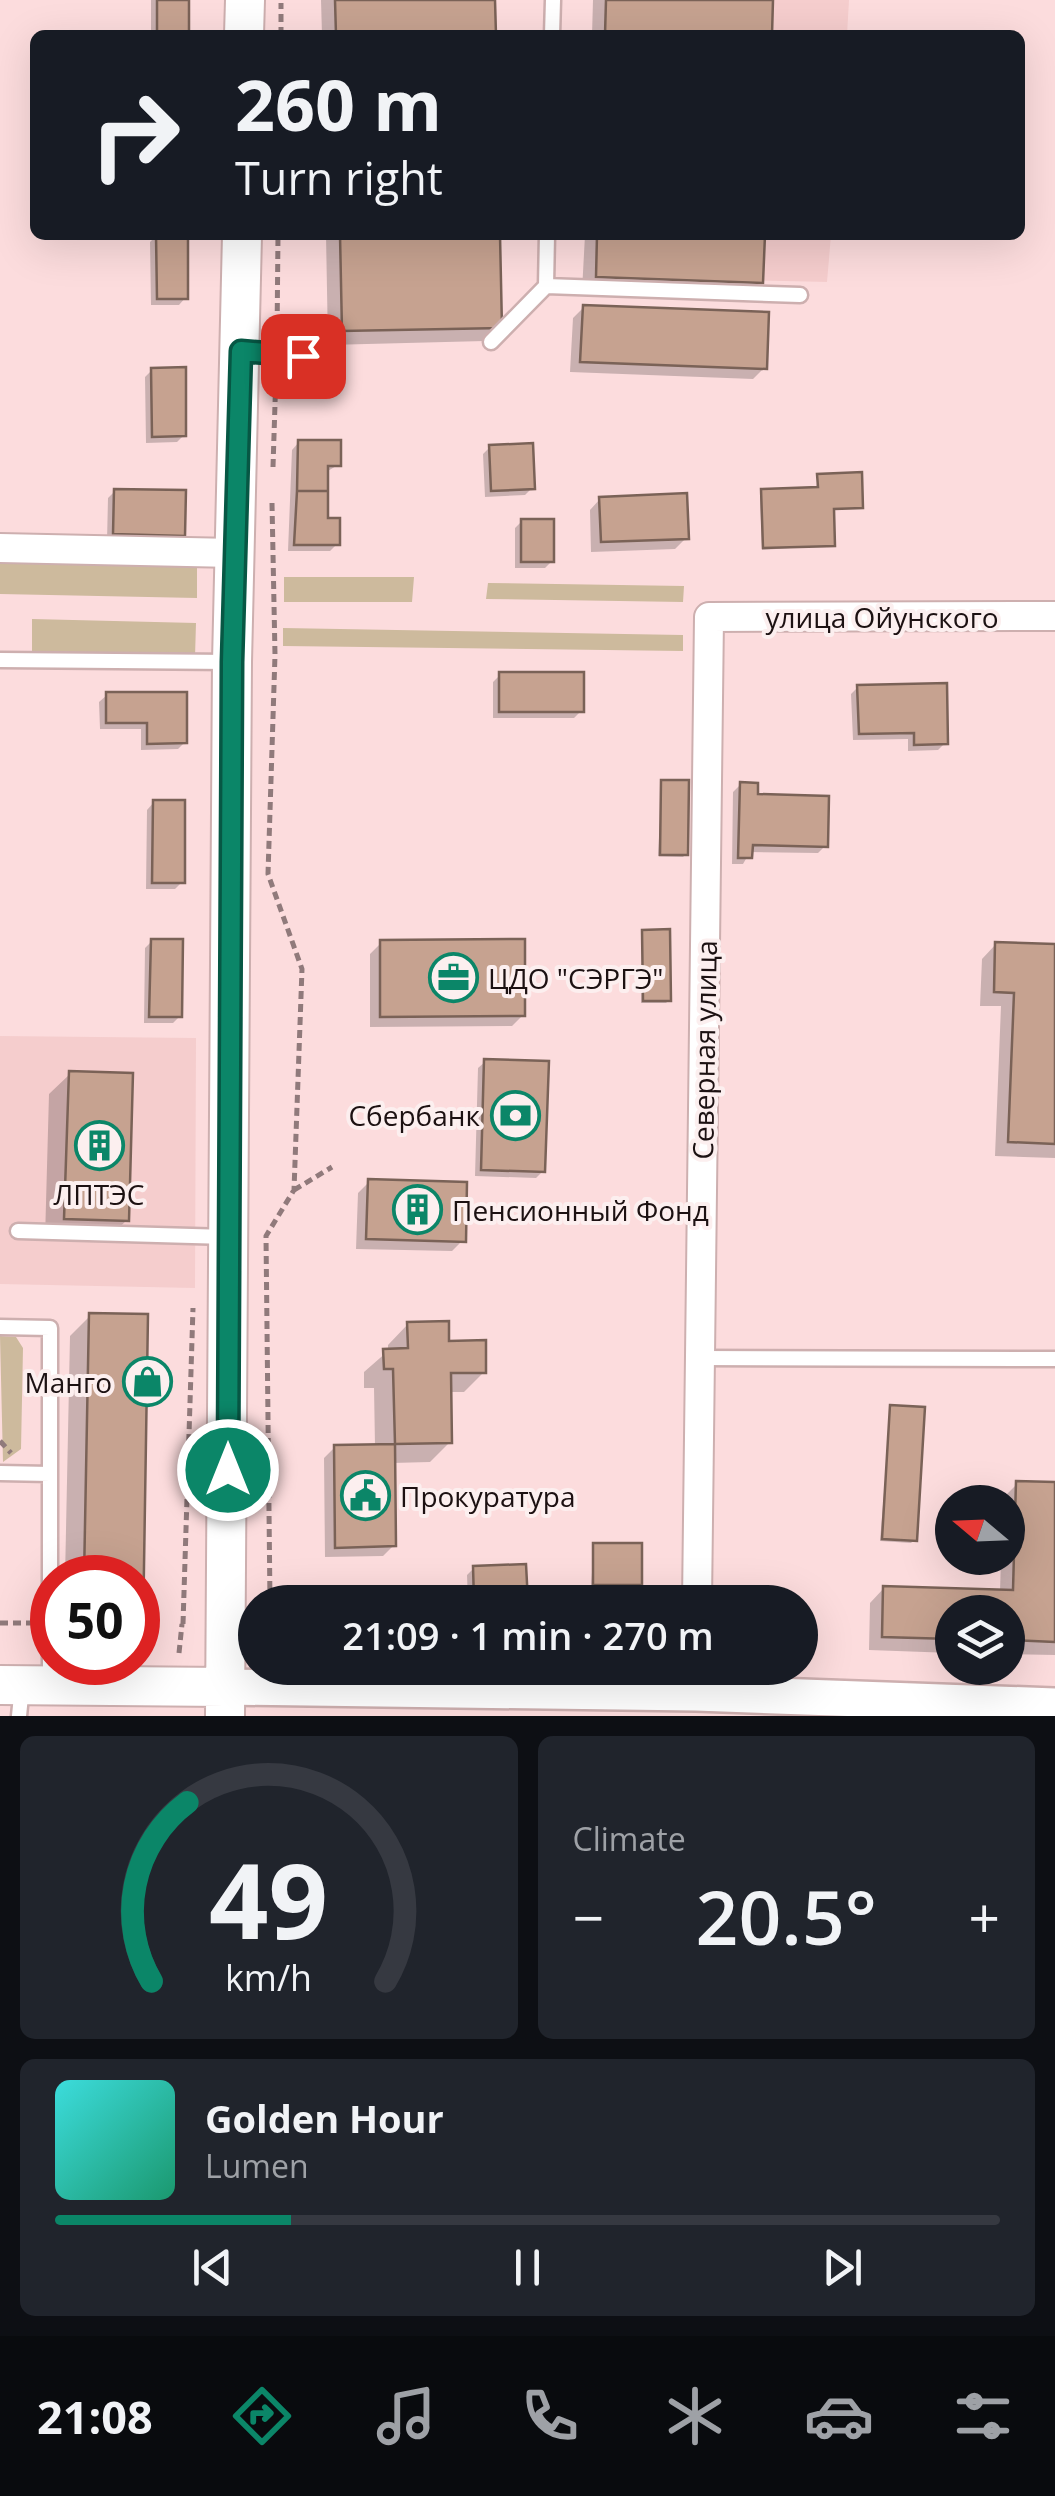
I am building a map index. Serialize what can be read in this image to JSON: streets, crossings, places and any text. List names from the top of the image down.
{
  "streets": {
    "street": ["улица Ойунского", "Северная улица"]
  },
  "crossings": [
    ["улица Ойунского", "Северная улица"]
  ],
  "places": {
    "office": ["ЦДО \"СЭРГЭ\""],
    "bank": ["Сбербанк"],
    "building": ["ЛПТЭС", "Пенсионный Фонд"],
    "shop": ["Манго"],
    "public building": ["Прокуратура"]
  },
  "north": "left",
  "page": {
    "turn": ["260 m", "Turn right"],
    "limit": "50",
    "trip": "21:09 · 1 min · 270 m",
    "tile": "Climate",
    "heat": ["−", "20.5°", "+"],
    "song": ["Golden Hour", "Lumen"],
    "tabs": "21:08",
    "gauge": ["49", "km/h"]
  }
}
